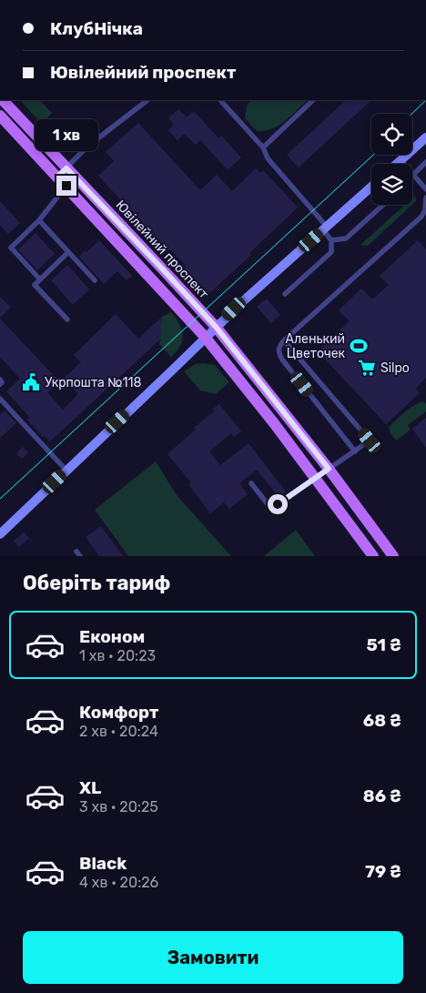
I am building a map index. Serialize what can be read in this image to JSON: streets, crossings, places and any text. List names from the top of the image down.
{
  "streets": {
    "main road": ["Ювілейний проспект"]
  },
  "places": {
    "sports": ["Аленький Цветочек"],
    "supermarket": ["Silpo"],
    "public building": ["Укрпошта №118"]
  },
  "page": {
    "banner": ["КлубНічка", "Ювілейний проспект"],
    "bubble": "1 хв",
    "heading": "Оберіть тариф",
    "list": [
      {
        "name": "Економ",
        "note": "1 хв · 20:23",
        "value": "51 ₴"
      },
      {
        "name": "Комфорт",
        "note": "2 хв · 20:24",
        "value": "68 ₴"
      },
      {
        "name": "XL",
        "note": "3 хв · 20:25",
        "value": "86 ₴"
      },
      {
        "name": "Black",
        "note": "4 хв · 20:26",
        "value": "79 ₴"
      }
    ],
    "buttons": "Замовити"
  }
}
